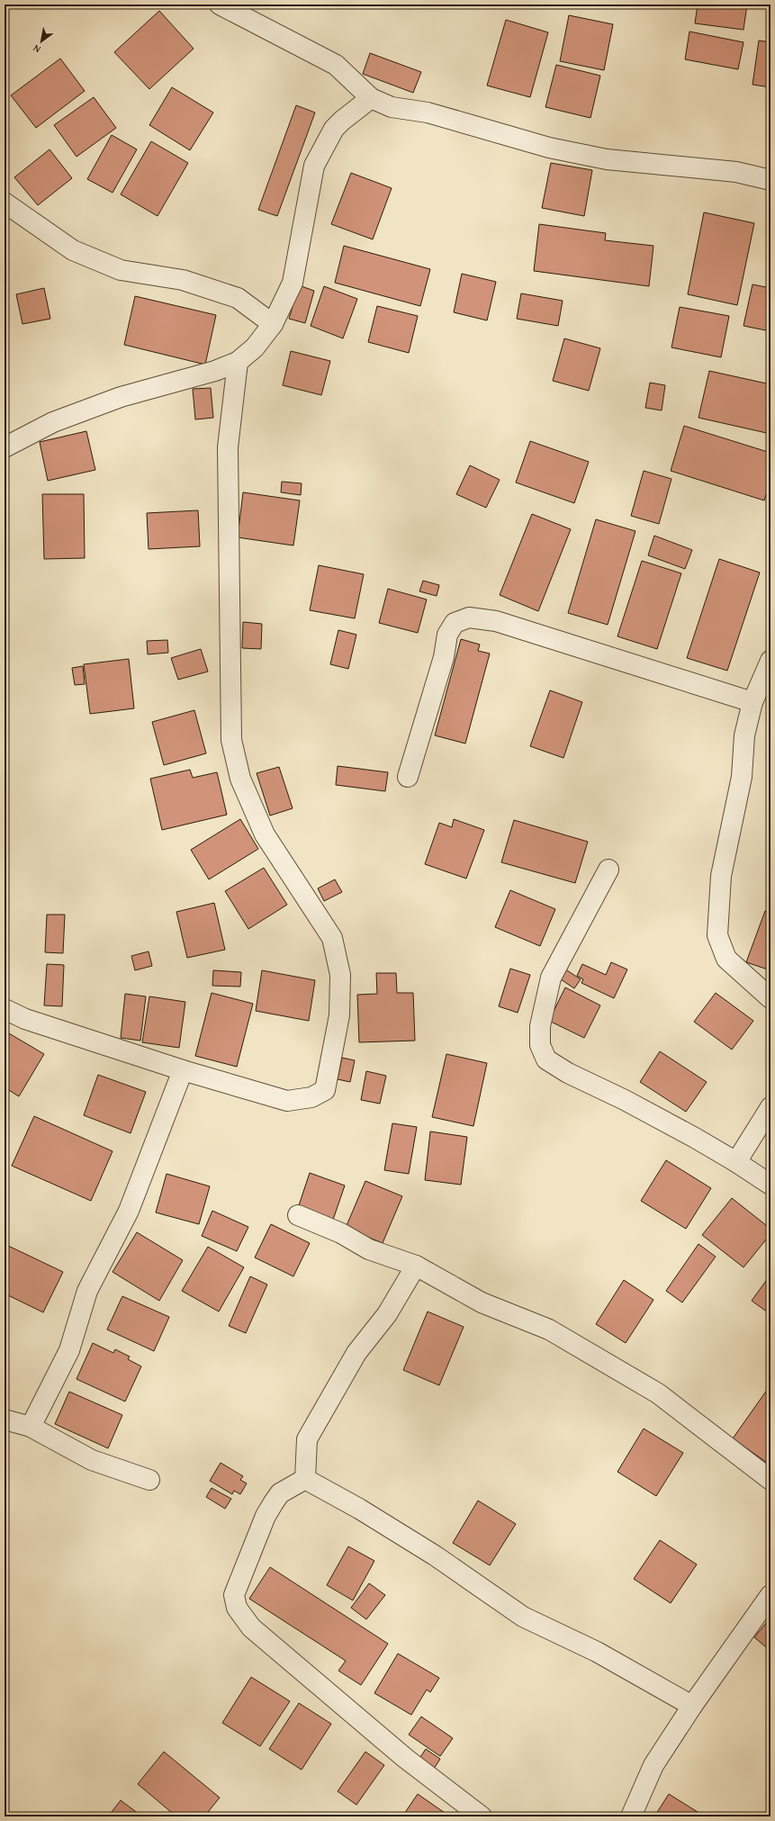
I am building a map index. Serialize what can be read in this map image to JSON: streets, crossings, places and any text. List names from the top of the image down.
{
  "north": "bottom left"
}
